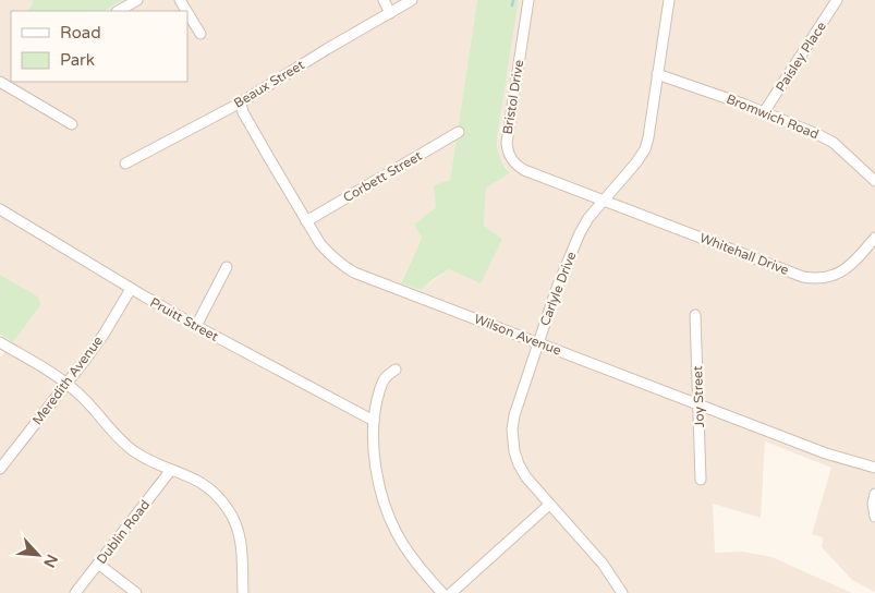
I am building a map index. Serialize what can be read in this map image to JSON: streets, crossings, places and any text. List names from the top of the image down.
{
  "streets": {
    "street": [
      "Paisley Place",
      "Beaux Street",
      "Bristol Drive",
      "Bromwich Road",
      "Corbett Street",
      "Whitehall Drive",
      "Carlyle Drive",
      "Pruitt Street",
      "Wilson Avenue",
      "Meredith Avenue",
      "Joy Street",
      "Dublin Road"
    ]
  },
  "crossings": [
    ["Paisley Place", "Bromwich Road"],
    ["Beaux Street", "Wilson Avenue"],
    ["Bristol Drive", "Whitehall Drive"],
    ["Bristol Drive", "Carlyle Drive"],
    ["Bromwich Road", "Carlyle Drive"],
    ["Corbett Street", "Wilson Avenue"],
    ["Whitehall Drive", "Carlyle Drive"],
    ["Carlyle Drive", "Wilson Avenue"],
    ["Pruitt Street", "Meredith Avenue"],
    ["Wilson Avenue", "Joy Street"]
  ],
  "legend": ["Road", "Park"],
  "north": "bottom right"
}
